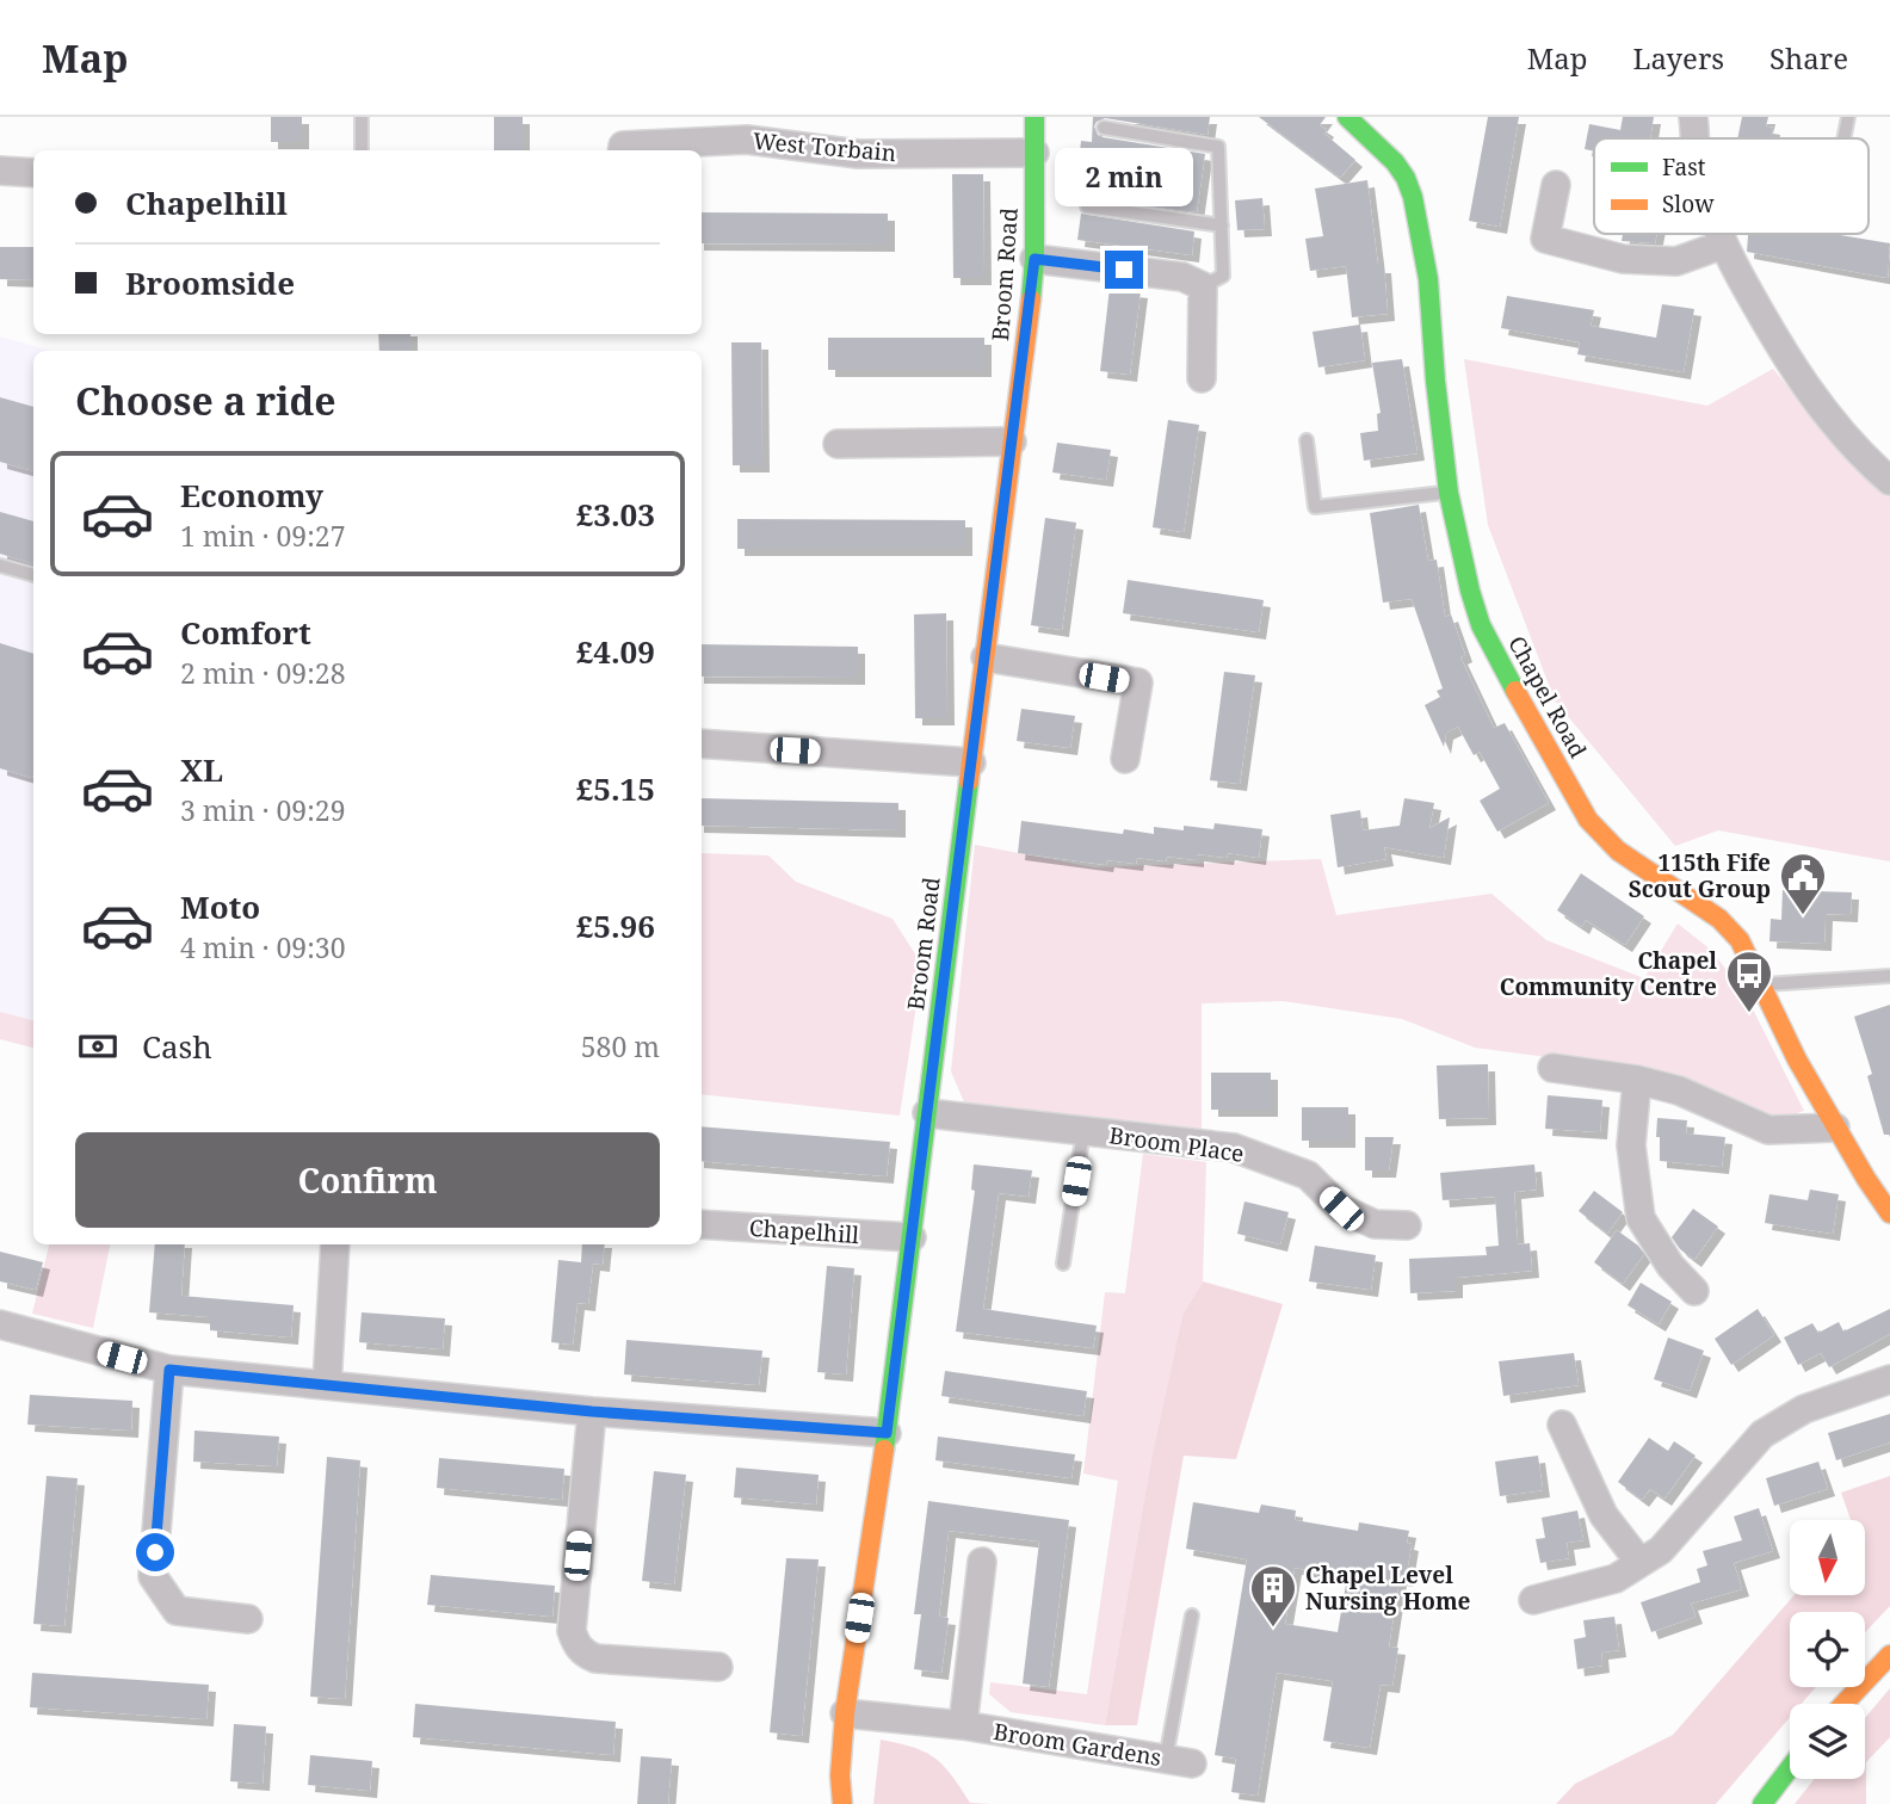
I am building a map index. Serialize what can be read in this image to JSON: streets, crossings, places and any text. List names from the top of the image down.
{
  "streets": {
    "street": [
      "West Torbain",
      "Broom Road",
      "Chapel Road",
      "Broom Place",
      "Chapelhill",
      "Broom Gardens"
    ]
  },
  "crossings": [
    ["West Torbain", "Broom Road"],
    ["Broom Road", "Broom Place"],
    ["Broom Road", "Chapelhill"],
    ["Broom Road", "Broom Gardens"]
  ],
  "places": {
    "public building": ["115th Fife Scout Group"],
    "bus stop": ["Chapel Community Centre"],
    "building": ["Chapel Level Nursing Home"]
  },
  "legend": ["Fast", "Slow"],
  "north": "bottom",
  "page": {
    "header": "Map",
    "nav": ["Map", "Layers", "Share"],
    "bubble": "2 min",
    "banner": ["Chapelhill", "Broomside"],
    "heading": "Choose a ride",
    "list": [
      {
        "name": "Economy",
        "note": "1 min · 09:27",
        "value": "£3.03"
      },
      {
        "name": "Comfort",
        "note": "2 min · 09:28",
        "value": "£4.09"
      },
      {
        "name": "XL",
        "note": "3 min · 09:29",
        "value": "£5.15"
      },
      {
        "name": "Moto",
        "note": "4 min · 09:30",
        "value": "£5.96"
      }
    ],
    "pay": ["Cash", "580 m"],
    "buttons": "Confirm"
  }
}
